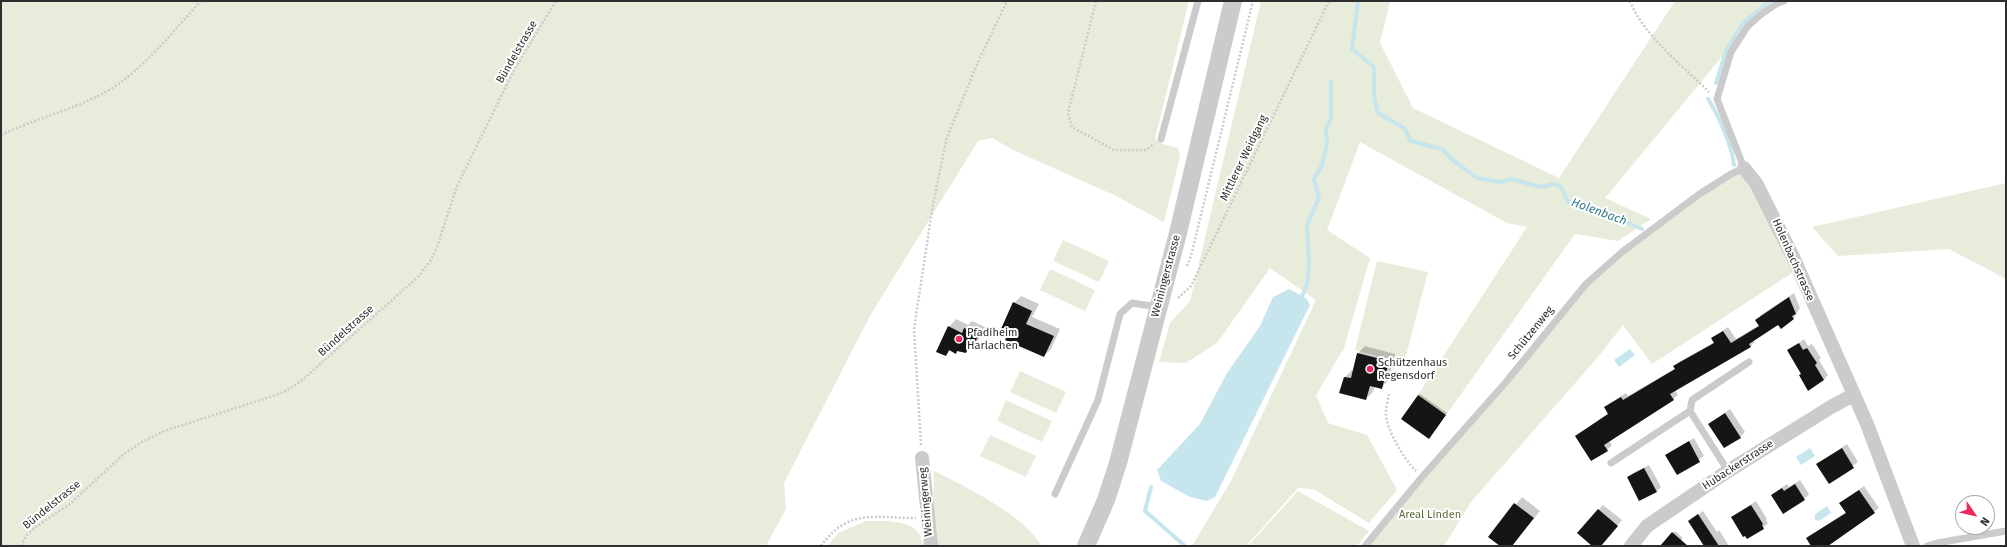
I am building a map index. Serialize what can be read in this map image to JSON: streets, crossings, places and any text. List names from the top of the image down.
{
  "streets": {
    "street": [
      "Holenbachstrasse",
      "Weiningerstrasse",
      "Hubackerstrasse",
      "Weiningerweg"
    ],
    "lane": ["Schützenweg"],
    "path": ["Bündelstrasse", "Mittlerer Weidgang"]
  },
  "crossings": [
    ["Mittlerer Weidgang", "Weiningerstrasse"],
    ["Holenbachstrasse", "Schützenweg"],
    ["Holenbachstrasse", "Hubackerstrasse"]
  ],
  "water": ["Holenbach"],
  "parks": ["Areal Linden"],
  "places": ["Pfadiheim Harlachen", "Schützenhaus Regensdorf"],
  "north": "bottom right"
}
